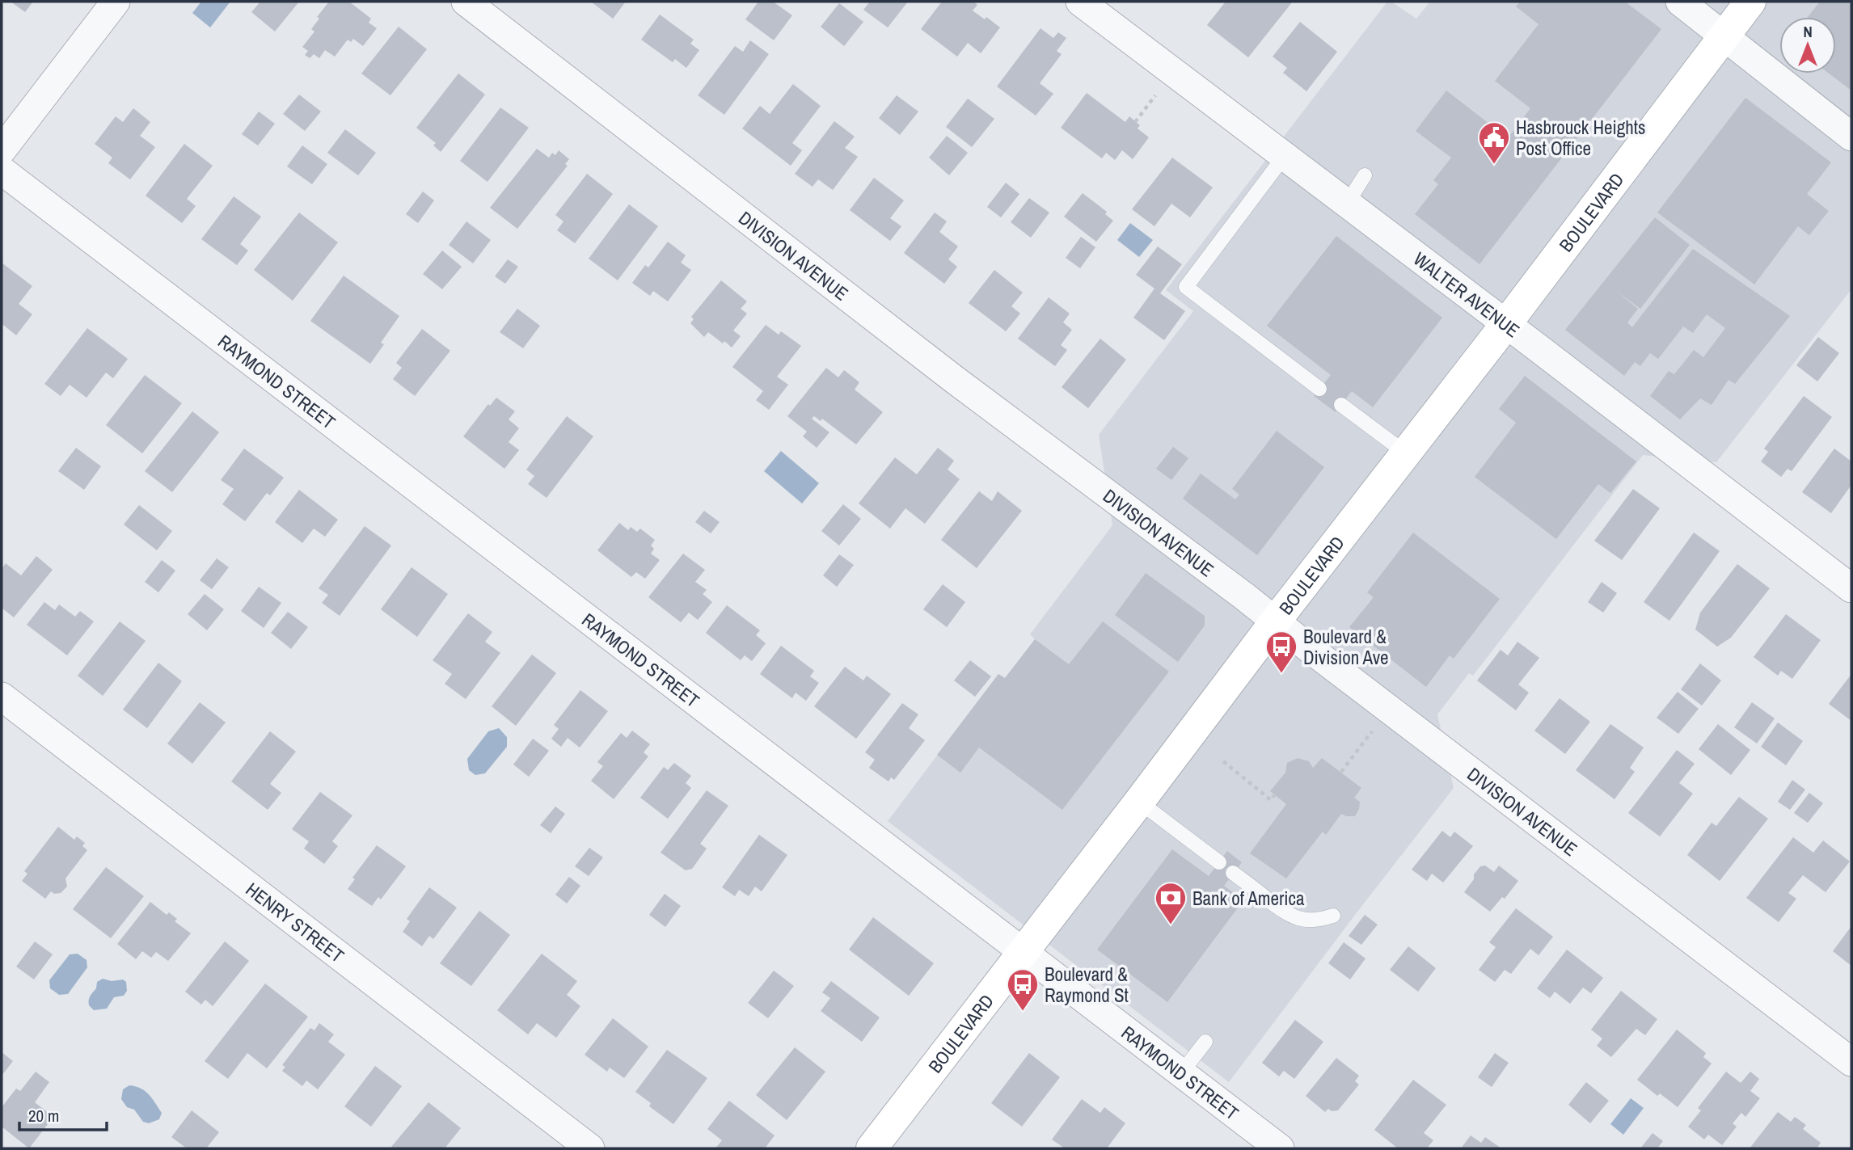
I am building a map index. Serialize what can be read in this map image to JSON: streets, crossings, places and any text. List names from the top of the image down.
{
  "streets": {
    "street": [
      "BOULEVARD",
      "DIVISION AVENUE",
      "WALTER AVENUE",
      "RAYMOND STREET",
      "HENRY STREET"
    ]
  },
  "crossings": [
    ["BOULEVARD", "DIVISION AVENUE"],
    ["BOULEVARD", "WALTER AVENUE"],
    ["BOULEVARD", "RAYMOND STREET"]
  ],
  "places": {
    "public building": ["Hasbrouck Heights Post Office"],
    "bus stop": ["Boulevard & Division Ave", "Boulevard & Raymond St"],
    "bank": ["Bank of America"]
  },
  "scale_bar": "20 m",
  "north": "top"
}
